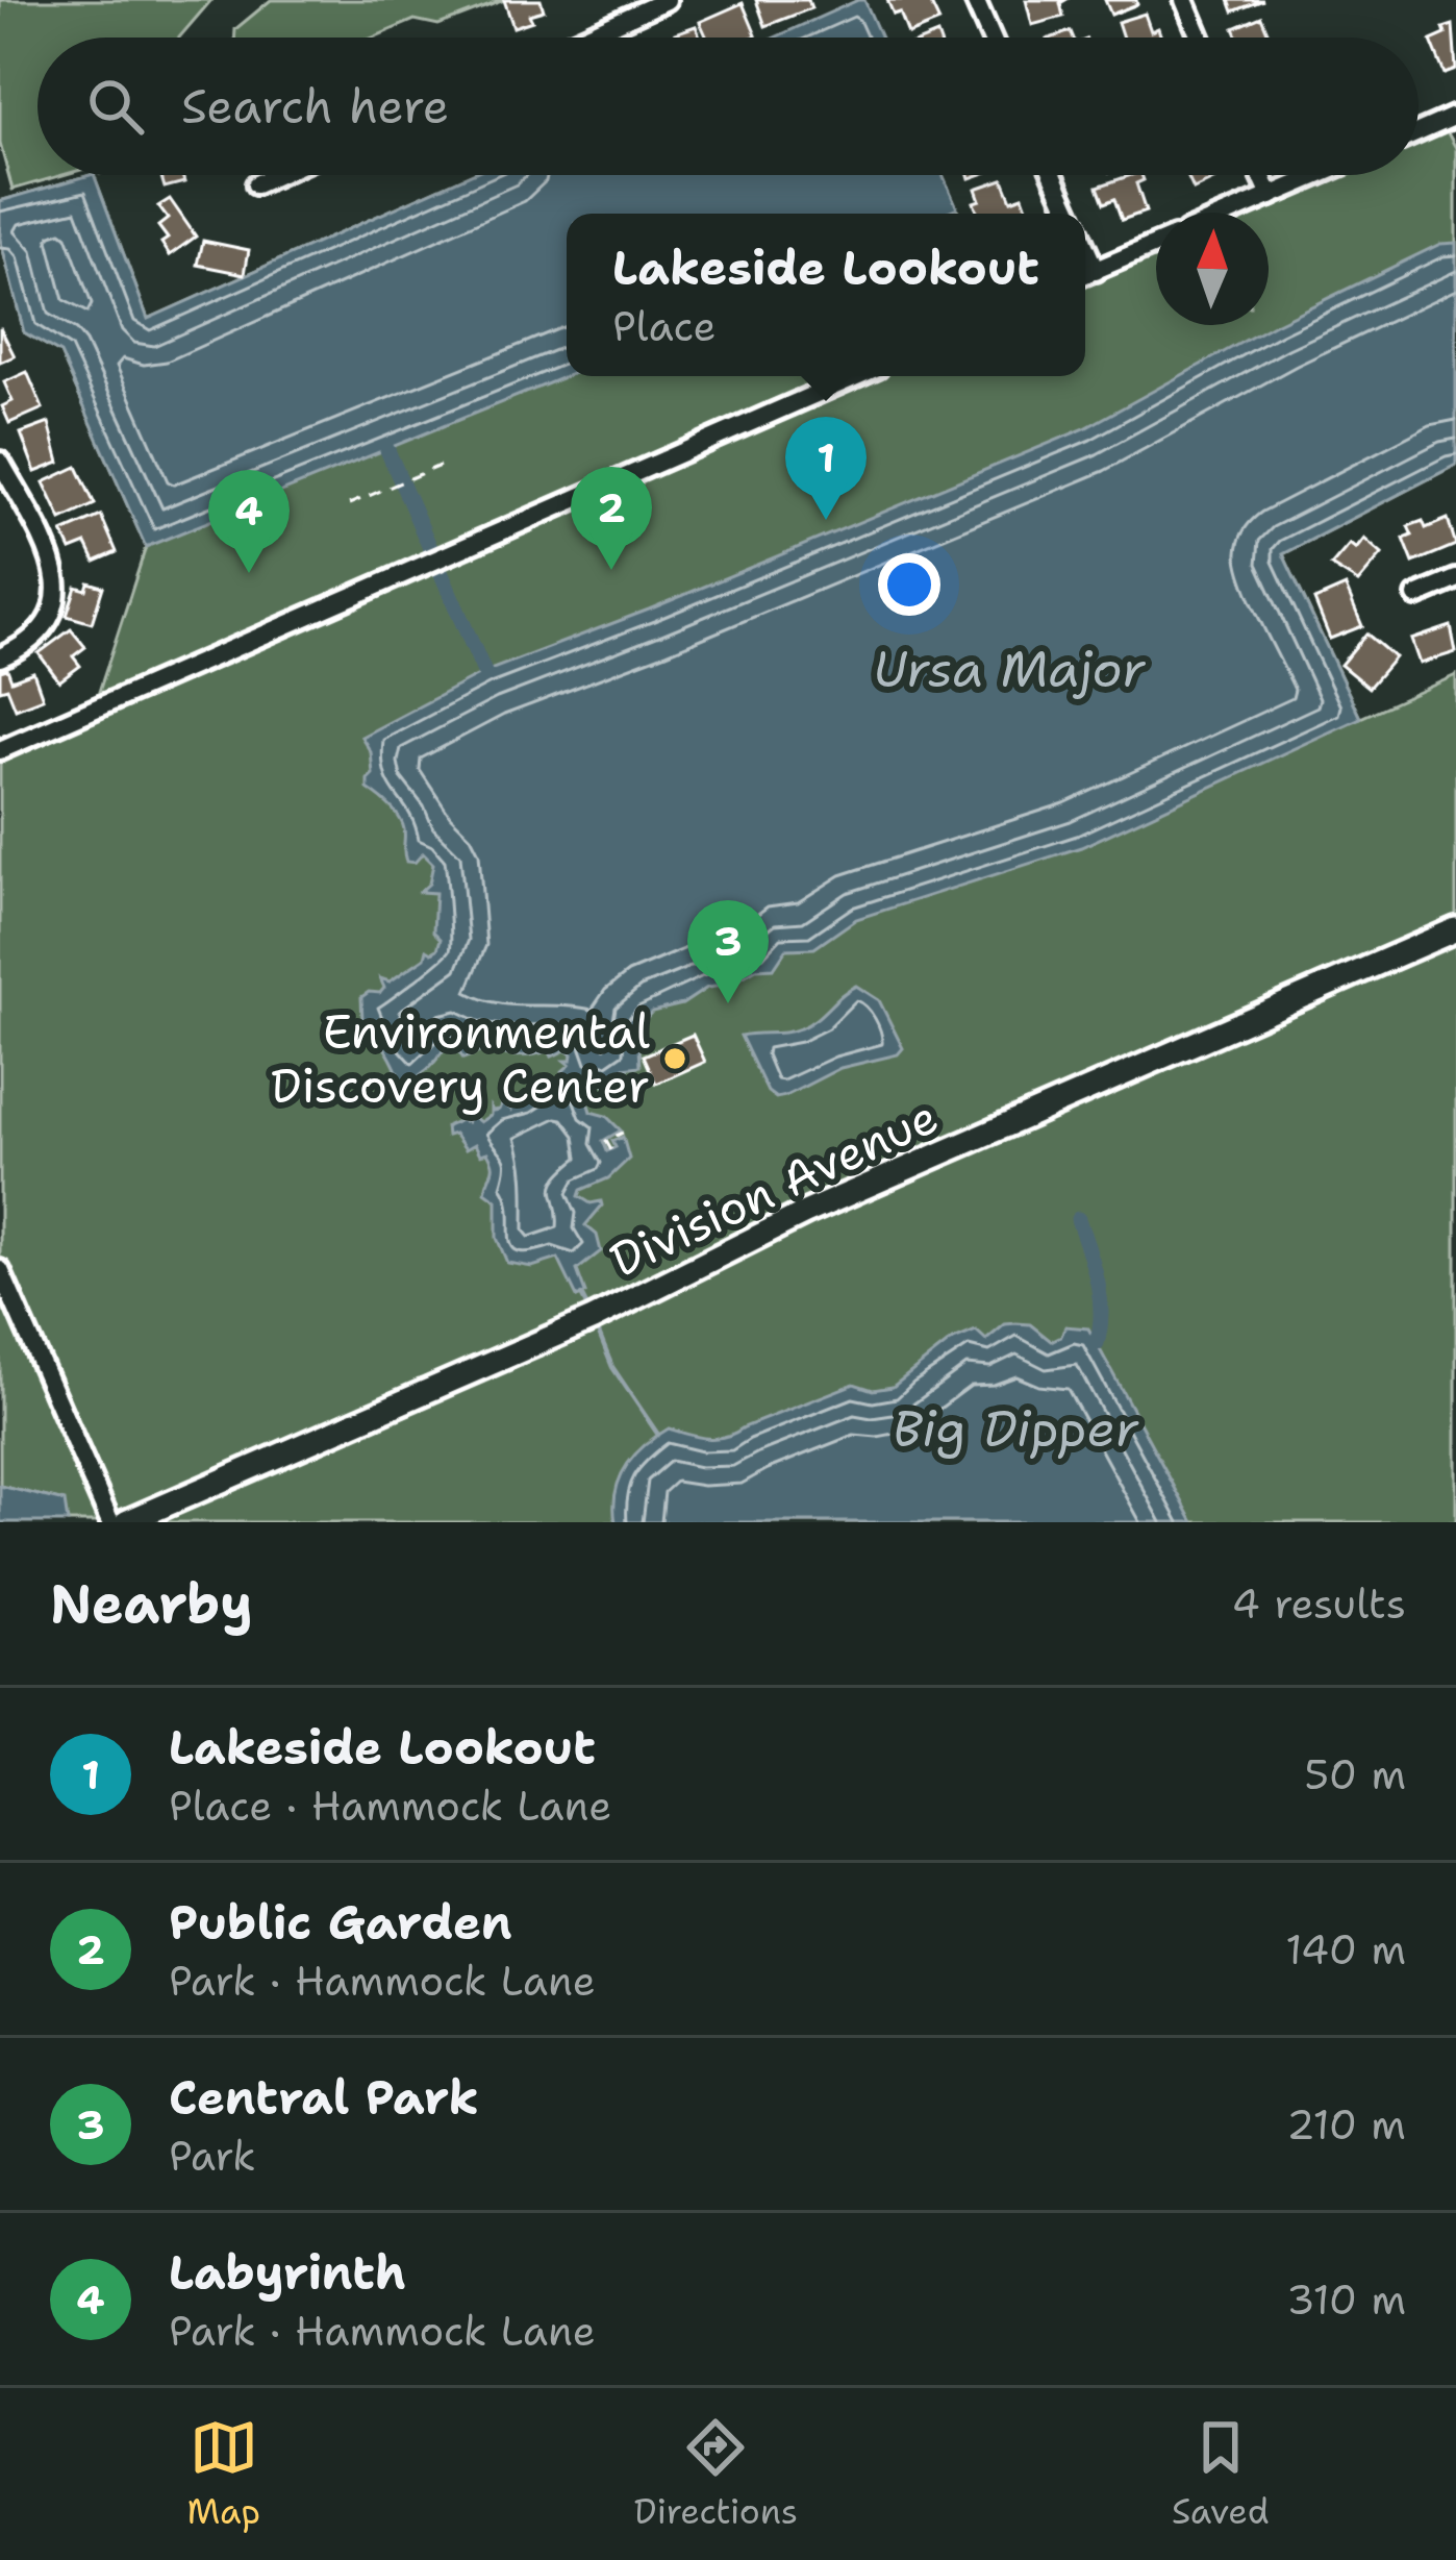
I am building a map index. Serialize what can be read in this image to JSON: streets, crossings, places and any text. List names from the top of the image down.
{
  "streets": {
    "street": ["Division Avenue"]
  },
  "water": ["Ursa Major", "Big Dipper"],
  "places": ["Environmental Discovery Center"],
  "north": "top",
  "page": {
    "search": "Search here",
    "popup": ["Lakeside Lookout", "Place"],
    "pins": [
      "1",
      "2",
      "4",
      "3"
    ],
    "heading": ["Nearby", "4 results"],
    "list": [
      {
        "mark": "1",
        "name": "Lakeside Lookout",
        "note": "Place · Hammock Lane",
        "value": "50 m"
      },
      {
        "mark": "2",
        "name": "Public Garden",
        "note": "Park · Hammock Lane",
        "value": "140 m"
      },
      {
        "mark": "3",
        "name": "Central Park",
        "note": "Park",
        "value": "210 m"
      },
      {
        "mark": "4",
        "name": "Labyrinth",
        "note": "Park · Hammock Lane",
        "value": "310 m"
      }
    ],
    "nav": ["Map", "Directions", "Saved"]
  }
}
